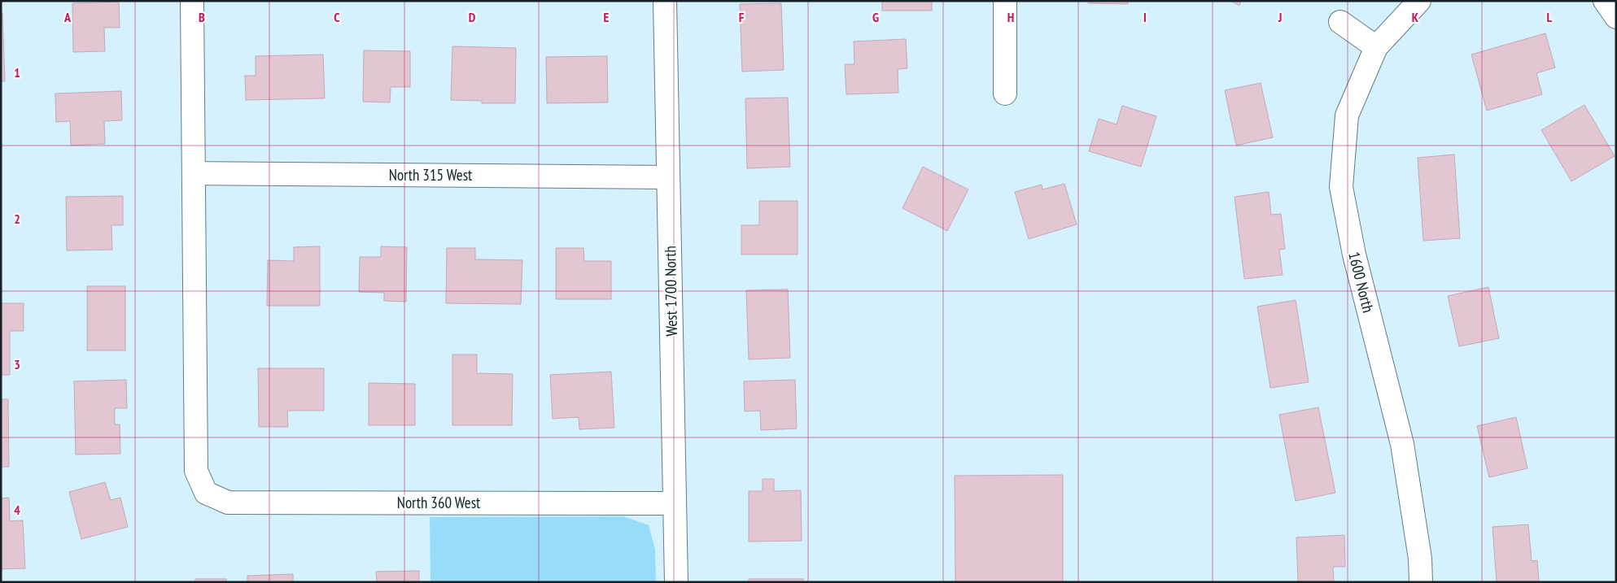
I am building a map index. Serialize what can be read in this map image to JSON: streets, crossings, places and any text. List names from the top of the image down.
{
  "streets": {
    "street": [
      "North 315 West",
      "1600 North",
      "West 1700 North",
      "North 360 West"
    ]
  },
  "crossings": [
    ["North 315 West", "West 1700 North"],
    ["North 315 West", "North 360 West"],
    ["West 1700 North", "North 360 West"]
  ],
  "grid": {
    "columns": [
      "A",
      "B",
      "C",
      "D",
      "E",
      "F",
      "G",
      "H",
      "I",
      "J",
      "K",
      "L"
    ],
    "rows": [
      "1",
      "2",
      "3",
      "4"
    ]
  }
}
